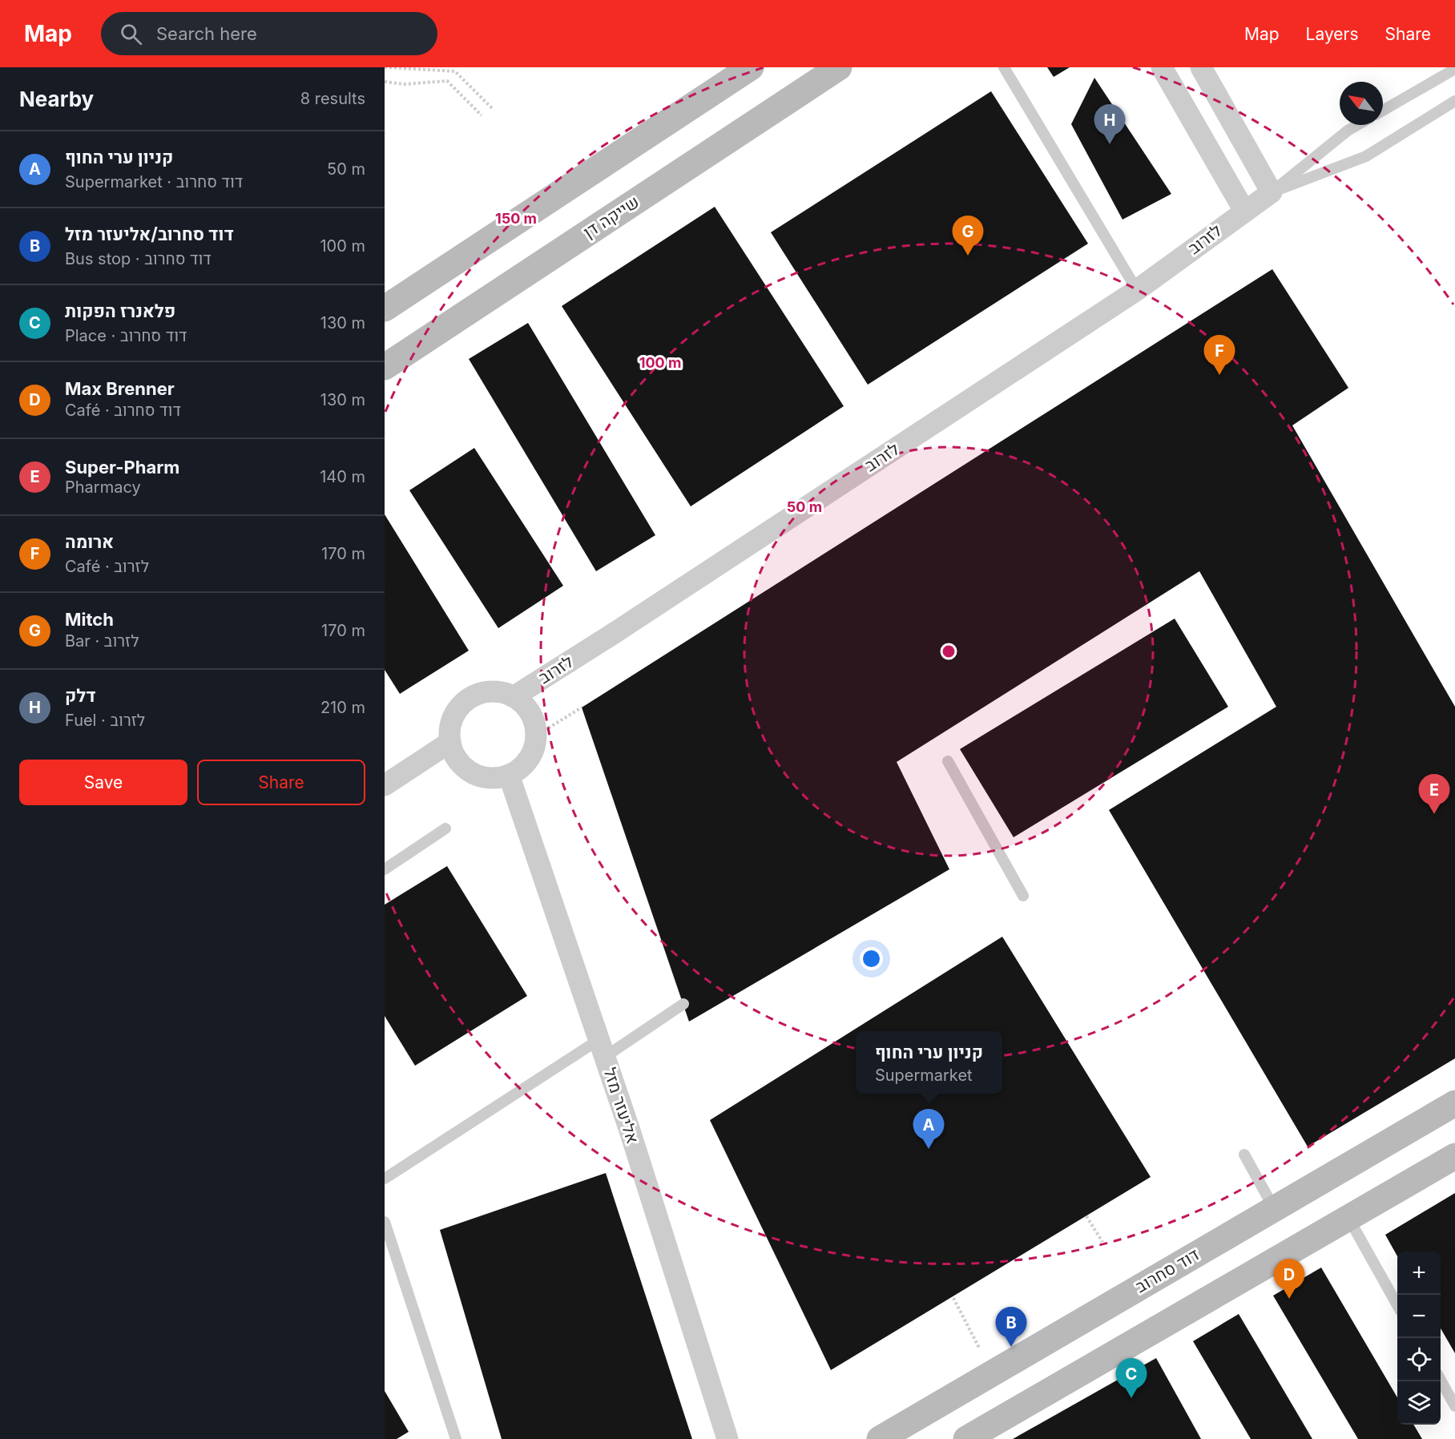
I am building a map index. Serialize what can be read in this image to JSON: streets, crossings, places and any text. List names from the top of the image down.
{
  "streets": {
    "street": [
      "שייקה דן",
      "לזרוב",
      "אליעזר מזל",
      "דוד סחרוב"
    ]
  },
  "crossings": [
    ["לזרוב", "אליעזר מזל"]
  ],
  "north": "top left",
  "page": {
    "header": "Map",
    "search": "Search here",
    "nav": ["Map", "Layers", "Share"],
    "heading": ["Nearby", "8 results"],
    "pins": [
      "H",
      "G",
      "F",
      "E",
      "A",
      "D",
      "B",
      "C"
    ],
    "list": [
      {
        "mark": "A",
        "name": "קניון ערי החוף",
        "note": "Supermarket · דוד סחרוב",
        "value": "50 m"
      },
      {
        "mark": "B",
        "name": "דוד סחרוב/אליעזר מזל",
        "note": "Bus stop · דוד סחרוב",
        "value": "100 m"
      },
      {
        "mark": "C",
        "name": "פלאנרז הפקות",
        "note": "Place · דוד סחרוב",
        "value": "130 m"
      },
      {
        "mark": "D",
        "name": "Max Brenner",
        "note": "Café · דוד סחרוב",
        "value": "130 m"
      },
      {
        "mark": "E",
        "name": "Super-Pharm",
        "note": "Pharmacy",
        "value": "140 m"
      },
      {
        "mark": "F",
        "name": "ארומה",
        "note": "Café · לזרוב",
        "value": "170 m"
      },
      {
        "mark": "G",
        "name": "Mitch",
        "note": "Bar · לזרוב",
        "value": "170 m"
      },
      {
        "mark": "H",
        "name": "דלק",
        "note": "Fuel · לזרוב",
        "value": "210 m"
      }
    ],
    "buttons": ["Save", "Share"],
    "popup": ["קניון ערי החוף", "Supermarket"],
    "map_buttons": ["+", "−"]
  },
  "rings": ["150 m", "100 m", "50 m"]
}
